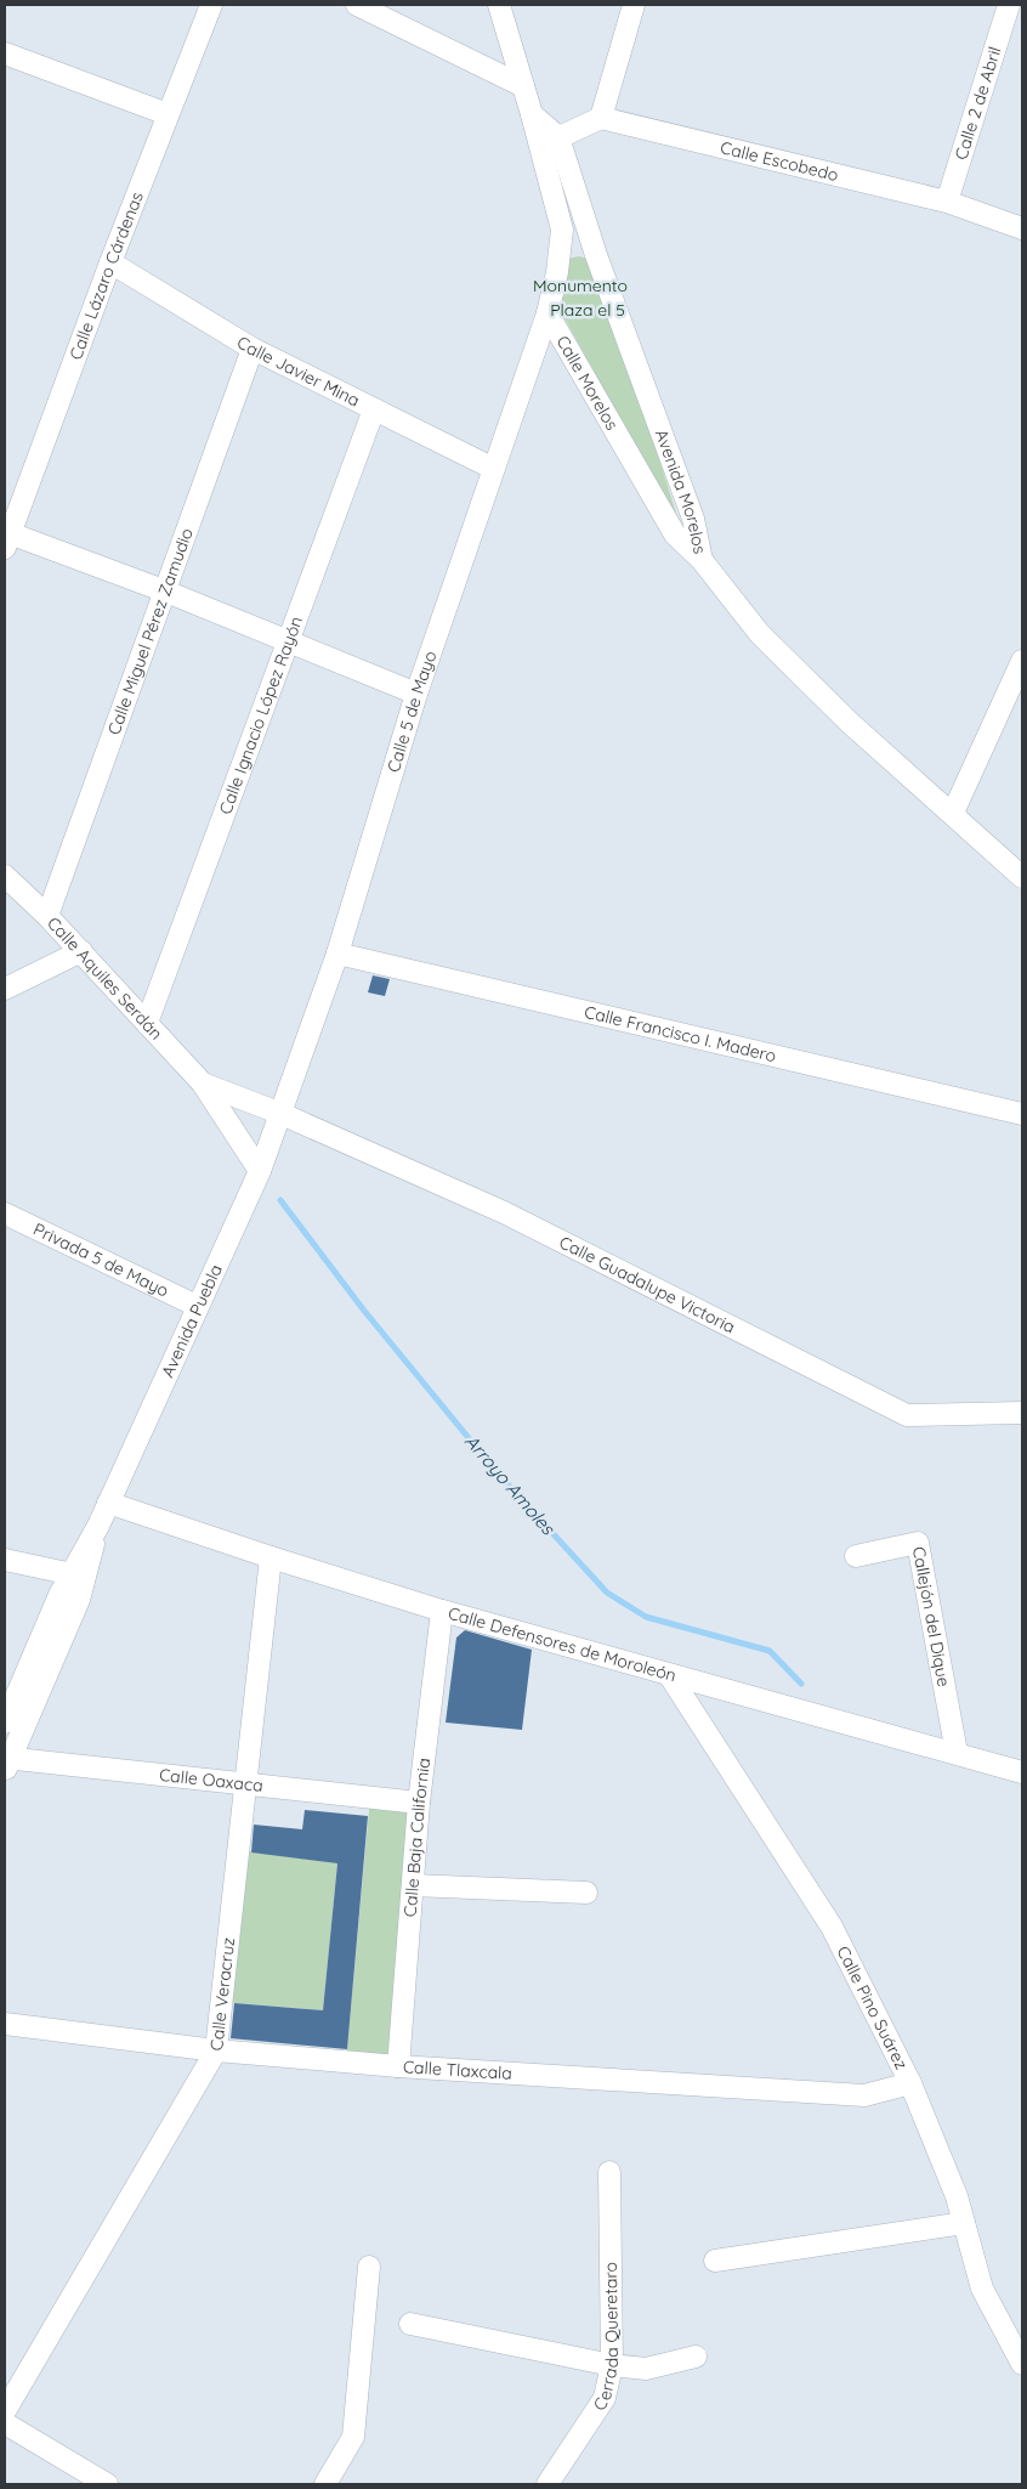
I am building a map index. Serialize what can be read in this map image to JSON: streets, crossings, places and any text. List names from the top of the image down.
{
  "streets": {
    "street": [
      "Calle 2 de Abril",
      "Calle Escobedo",
      "Calle Lázaro Cárdenas",
      "Calle Javier Mina",
      "Calle Morelos",
      "Avenida Morelos",
      "Calle Miguel Pérez Zamudio",
      "Calle 5 de Mayo",
      "Calle Ignacio López Rayón",
      "Calle Aquiles Serdán",
      "Calle Francisco I. Madero",
      "Privada 5 de Mayo",
      "Calle Guadalupe Victoria",
      "Avenida Puebla",
      "Callejón del Dique",
      "Calle Defensores de Moroleón",
      "Calle Oaxaca",
      "Calle Baja California",
      "Calle Veracruz",
      "Calle Pino Suárez",
      "Calle Tlaxcala",
      "Cerrada Queretaro"
    ]
  },
  "crossings": [
    ["Calle 2 de Abril", "Calle Escobedo"],
    ["Calle Lázaro Cárdenas", "Calle Javier Mina"],
    ["Calle Javier Mina", "Calle Miguel Pérez Zamudio"],
    ["Calle Javier Mina", "Calle 5 de Mayo"],
    ["Calle Javier Mina", "Calle Ignacio López Rayón"],
    ["Calle Morelos", "Avenida Morelos"],
    ["Calle Morelos", "Calle 5 de Mayo"],
    ["Calle Miguel Pérez Zamudio", "Calle Aquiles Serdán"],
    ["Calle 5 de Mayo", "Calle Aquiles Serdán"],
    ["Calle 5 de Mayo", "Calle Francisco I. Madero"],
    ["Calle 5 de Mayo", "Calle Guadalupe Victoria"],
    ["Calle 5 de Mayo", "Avenida Puebla"],
    ["Calle Ignacio López Rayón", "Calle Aquiles Serdán"],
    ["Calle Aquiles Serdán", "Calle Guadalupe Victoria"],
    ["Calle Aquiles Serdán", "Avenida Puebla"],
    ["Privada 5 de Mayo", "Avenida Puebla"],
    ["Calle Guadalupe Victoria", "Avenida Puebla"],
    ["Avenida Puebla", "Calle Defensores de Moroleón"],
    ["Avenida Puebla", "Calle Oaxaca"],
    ["Callejón del Dique", "Calle Defensores de Moroleón"],
    ["Calle Defensores de Moroleón", "Calle Baja California"],
    ["Calle Defensores de Moroleón", "Calle Veracruz"],
    ["Calle Defensores de Moroleón", "Calle Pino Suárez"],
    ["Calle Oaxaca", "Calle Baja California"],
    ["Calle Oaxaca", "Calle Veracruz"],
    ["Calle Baja California", "Calle Tlaxcala"],
    ["Calle Veracruz", "Calle Tlaxcala"],
    ["Calle Pino Suárez", "Calle Tlaxcala"]
  ],
  "water": ["Arroyo Amoles"],
  "parks": ["Monumento", "Plaza el 5"]
}
